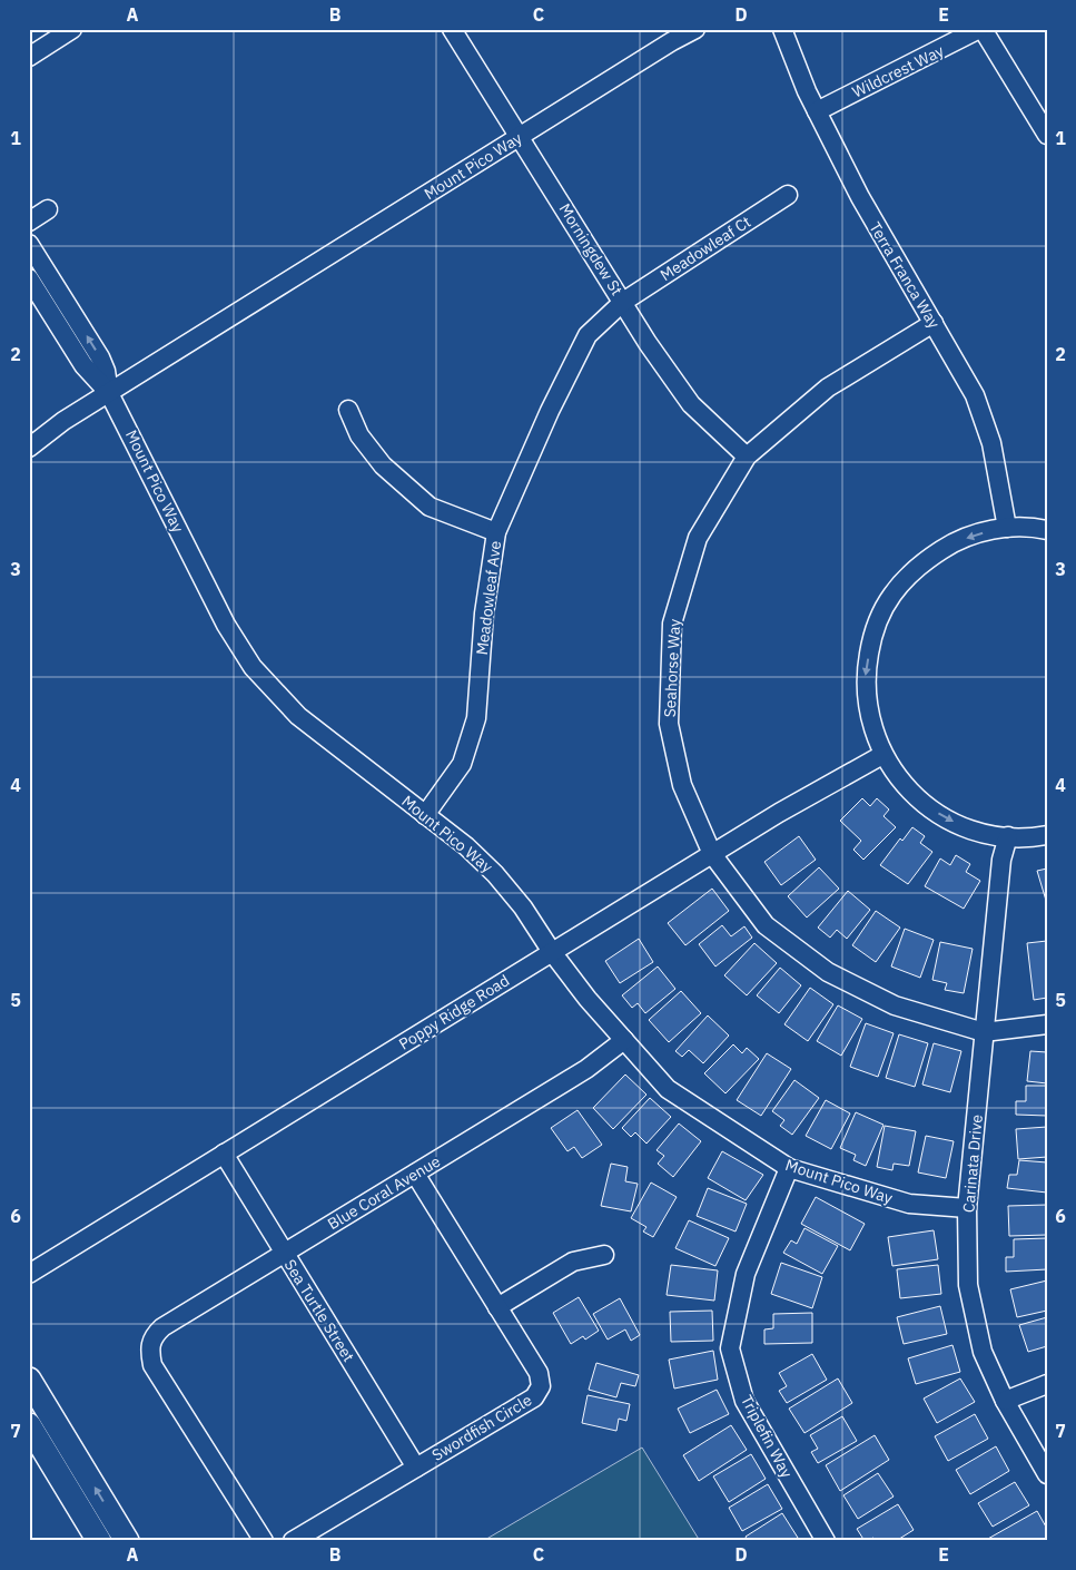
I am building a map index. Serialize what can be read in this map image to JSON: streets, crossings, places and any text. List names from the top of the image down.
{
  "streets": {
    "street": [
      "Wildcrest Way",
      "Mount Pico Way",
      "Meadowleaf Ct",
      "Morningdew St",
      "Terra Franca Way",
      "Meadowleaf Ave",
      "Seahorse Way",
      "Poppy Ridge Road",
      "Carinata Drive",
      "Blue Coral Avenue",
      "Sea Turtle Street",
      "Swordfish Circle",
      "Triplefin Way"
    ]
  },
  "crossings": [
    ["Wildcrest Way", "Terra Franca Way"],
    ["Mount Pico Way", "Morningdew St"],
    ["Mount Pico Way", "Meadowleaf Ave"],
    ["Mount Pico Way", "Poppy Ridge Road"],
    ["Mount Pico Way", "Carinata Drive"],
    ["Mount Pico Way", "Blue Coral Avenue"],
    ["Mount Pico Way", "Triplefin Way"],
    ["Meadowleaf Ct", "Morningdew St"],
    ["Meadowleaf Ct", "Meadowleaf Ave"],
    ["Morningdew St", "Meadowleaf Ave"],
    ["Morningdew St", "Seahorse Way"],
    ["Terra Franca Way", "Seahorse Way"],
    ["Seahorse Way", "Poppy Ridge Road"],
    ["Seahorse Way", "Carinata Drive"],
    ["Poppy Ridge Road", "Sea Turtle Street"],
    ["Blue Coral Avenue", "Sea Turtle Street"],
    ["Blue Coral Avenue", "Swordfish Circle"],
    ["Sea Turtle Street", "Swordfish Circle"]
  ],
  "grid": {
    "columns": [
      "A",
      "B",
      "C",
      "D",
      "E"
    ],
    "rows": [
      "1",
      "2",
      "3",
      "4",
      "5",
      "6",
      "7"
    ]
  }
}
